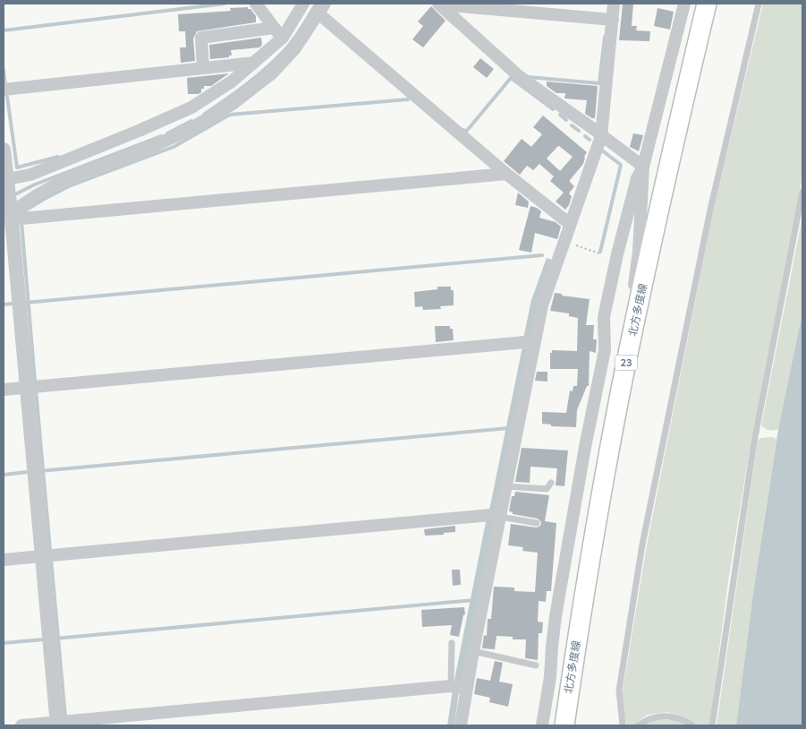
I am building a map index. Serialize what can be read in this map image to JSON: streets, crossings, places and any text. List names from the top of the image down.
{
  "streets": {
    "main road": ["北方多度線", "23"]
  }
}
